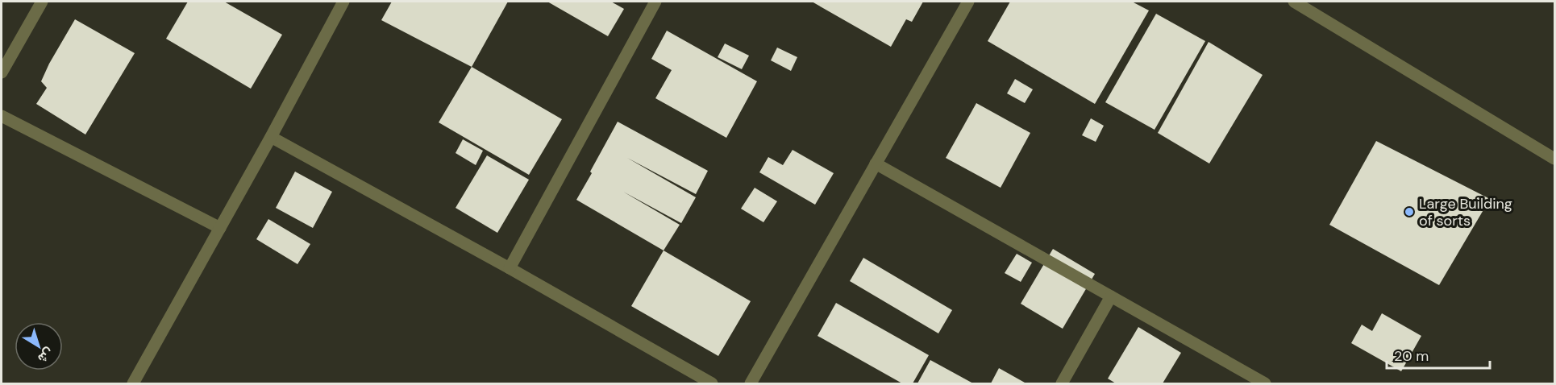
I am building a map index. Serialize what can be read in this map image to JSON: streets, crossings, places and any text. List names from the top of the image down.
{
  "places": ["Large Building of sorts"],
  "scale_bar": "20 m",
  "north": "bottom right"
}
